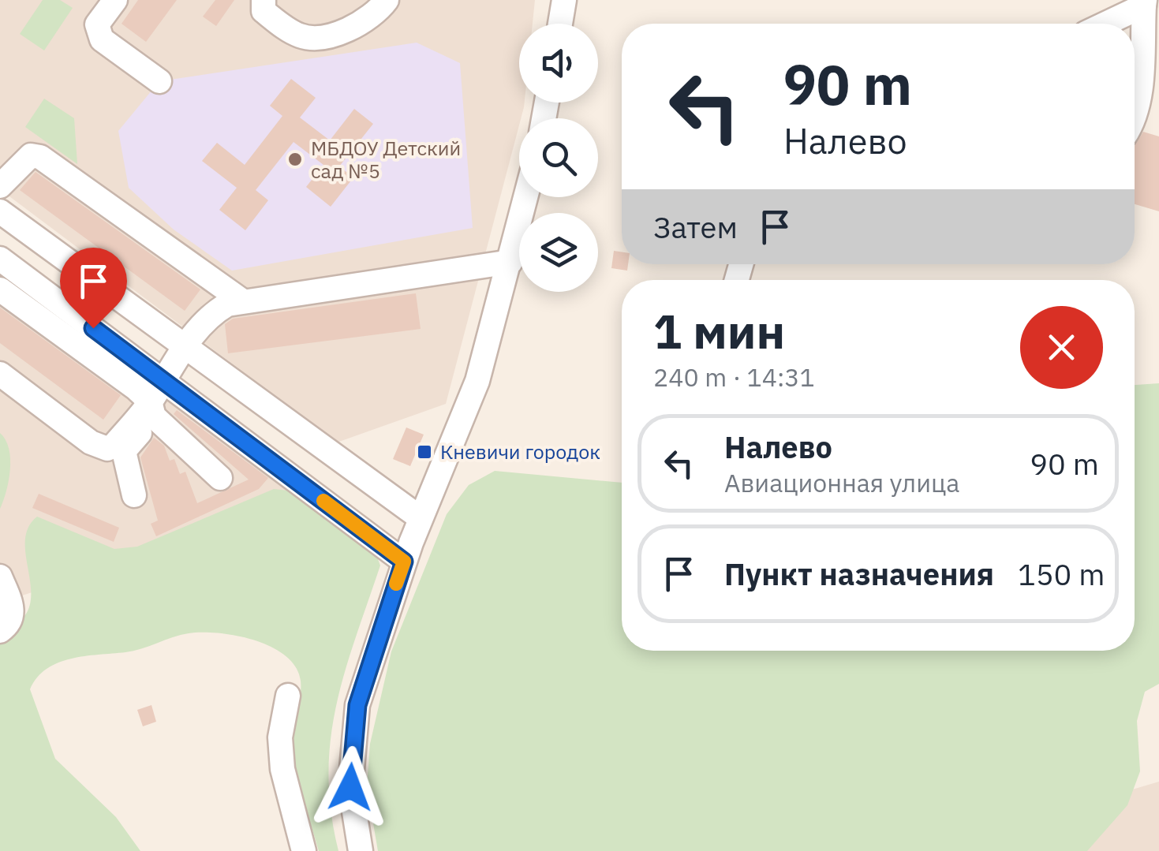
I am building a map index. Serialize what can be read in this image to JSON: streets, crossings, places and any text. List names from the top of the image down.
{
  "places": {
    "other": ["МБДОУ Детский сад №5"],
    "transit": ["Кневичи городок"]
  },
  "page": {
    "turn": ["90 m", "Налево"],
    "then": "Затем",
    "heading": ["1 мин", "240 m · 14:31"],
    "list": [
      {
        "name": "Налево",
        "note": "Авиационная улица",
        "value": "90 m"
      },
      {
        "name": "Пункт назначения",
        "value": "150 m"
      }
    ]
  }
}
